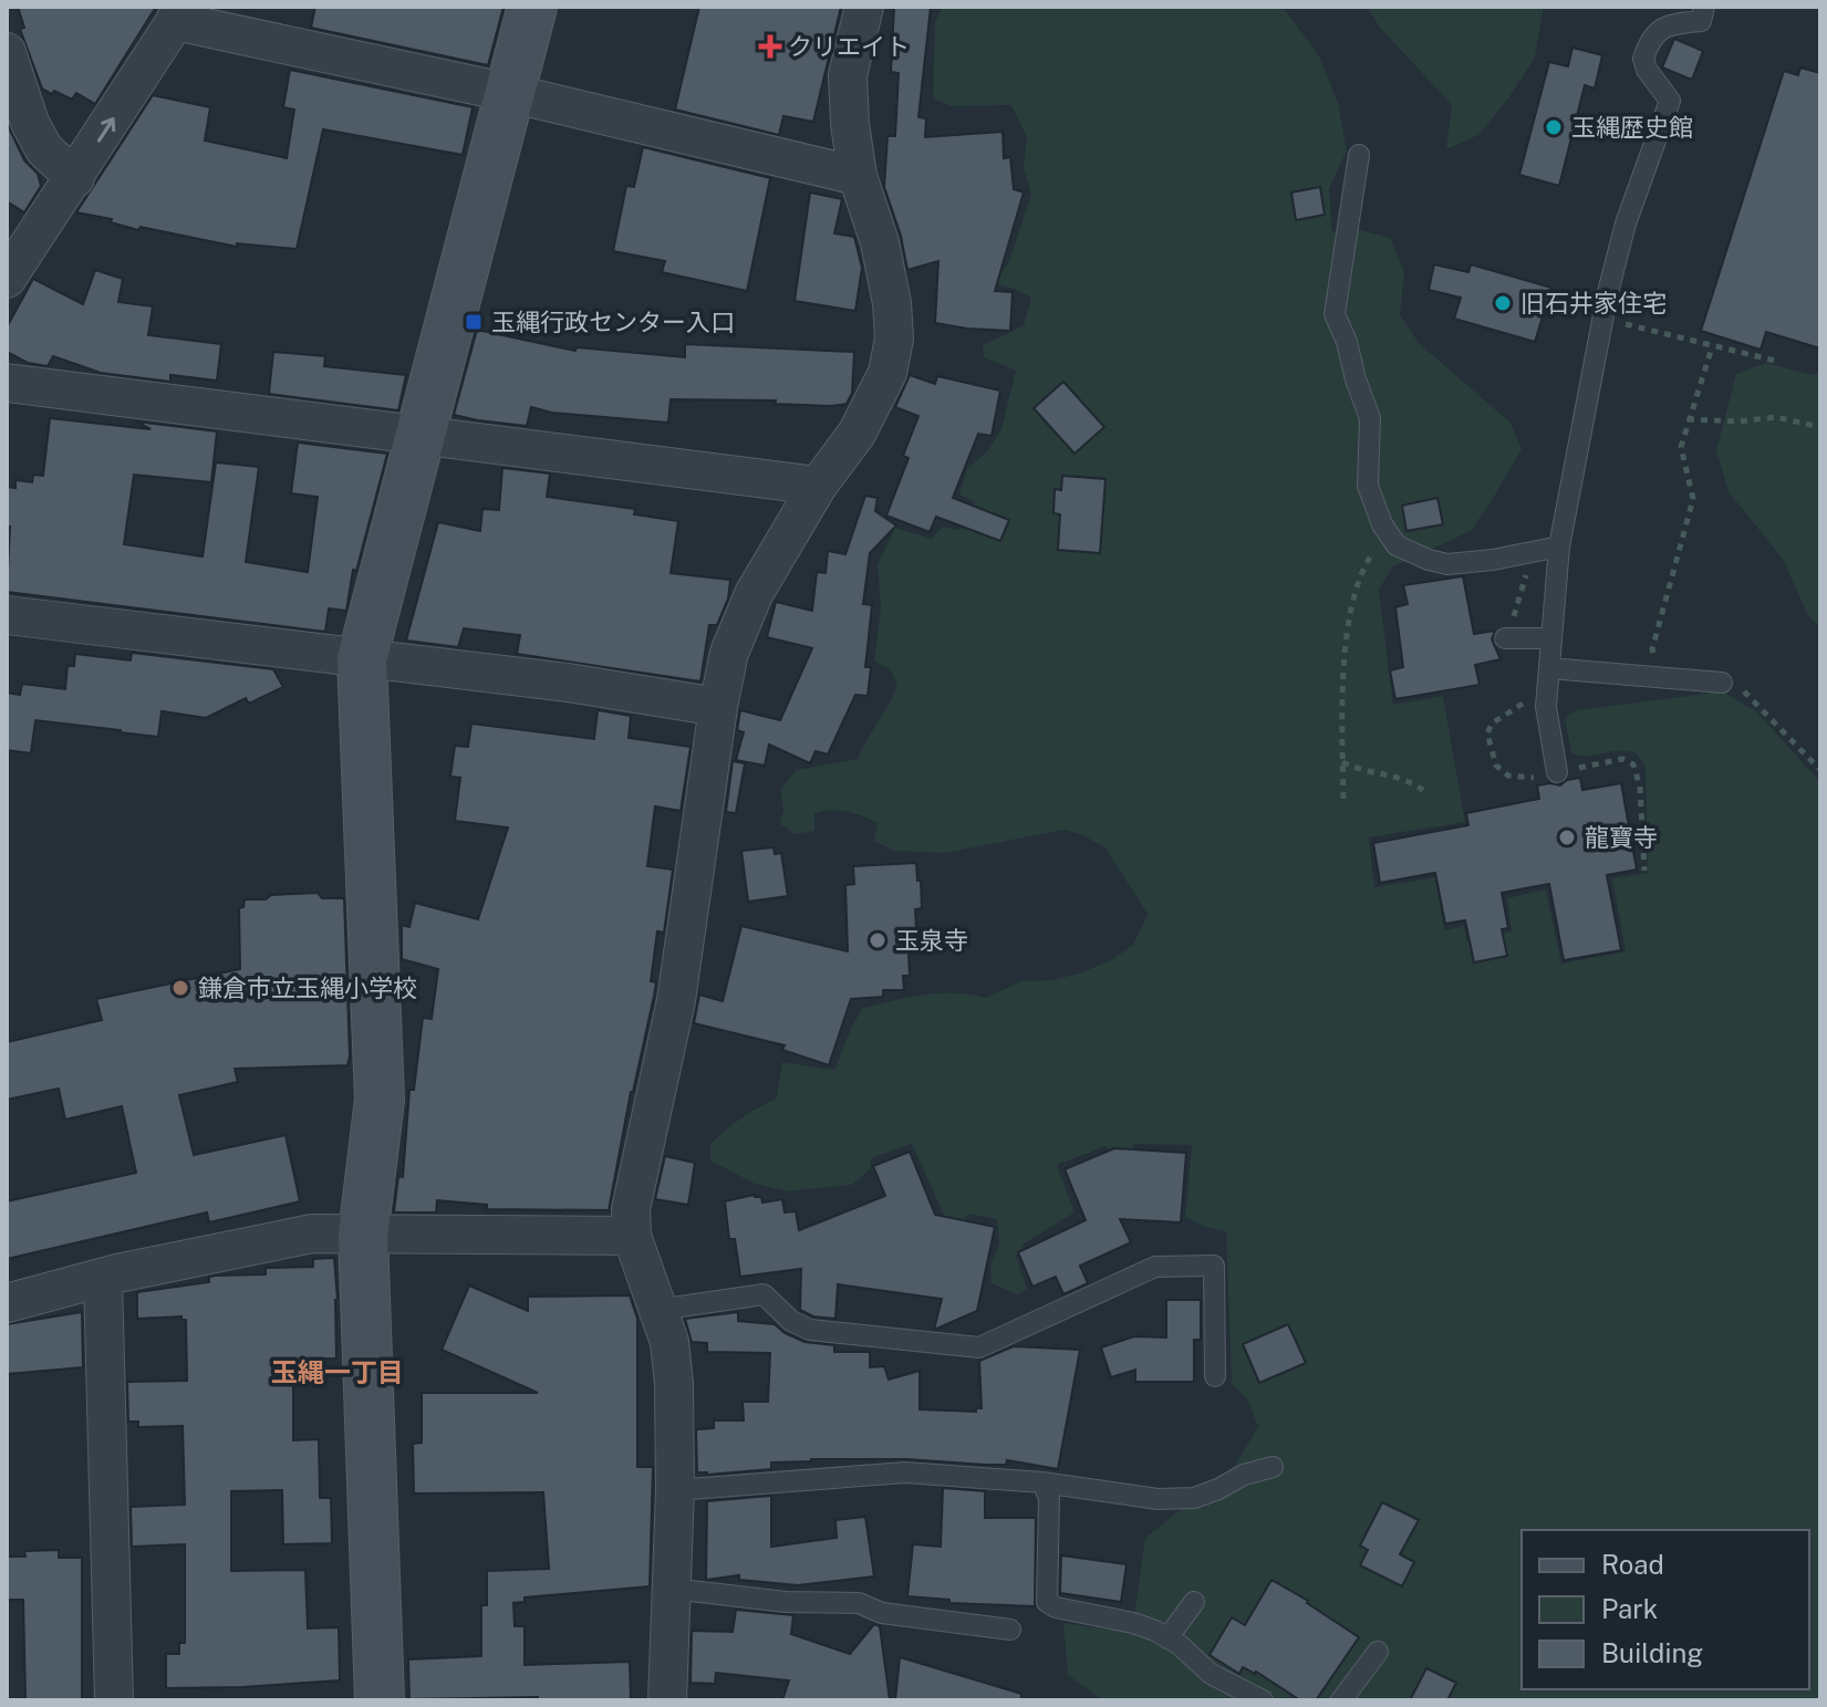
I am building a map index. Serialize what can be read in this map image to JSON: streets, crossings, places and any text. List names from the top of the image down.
{
  "districts": ["玉縄一丁目"],
  "places": {
    "health": ["クリエイト"],
    "other": [
      "玉縄歴史館",
      "旧石井家住宅",
      "龍寶寺",
      "玉泉寺",
      "鎌倉市立玉縄小学校"
    ],
    "transit": ["玉縄行政センター入口"]
  },
  "legend": ["Road", "Park", "Building"]
}
